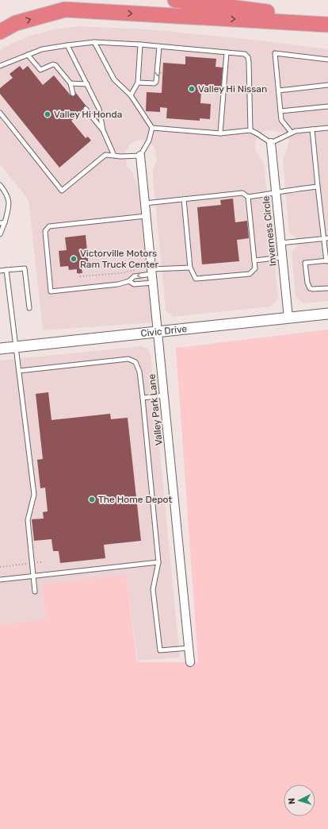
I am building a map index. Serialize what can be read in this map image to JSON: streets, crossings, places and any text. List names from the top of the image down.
{
  "streets": {
    "street": ["Inverness Circle", "Civic Drive", "Valley Park Lane"]
  },
  "crossings": [
    ["Inverness Circle", "Civic Drive"],
    ["Civic Drive", "Valley Park Lane"]
  ],
  "places": [
    "Valley Hi Nissan",
    "Valley Hi Honda",
    "Victorville Motors Ram Truck Center",
    "The Home Depot"
  ],
  "north": "left"
}
